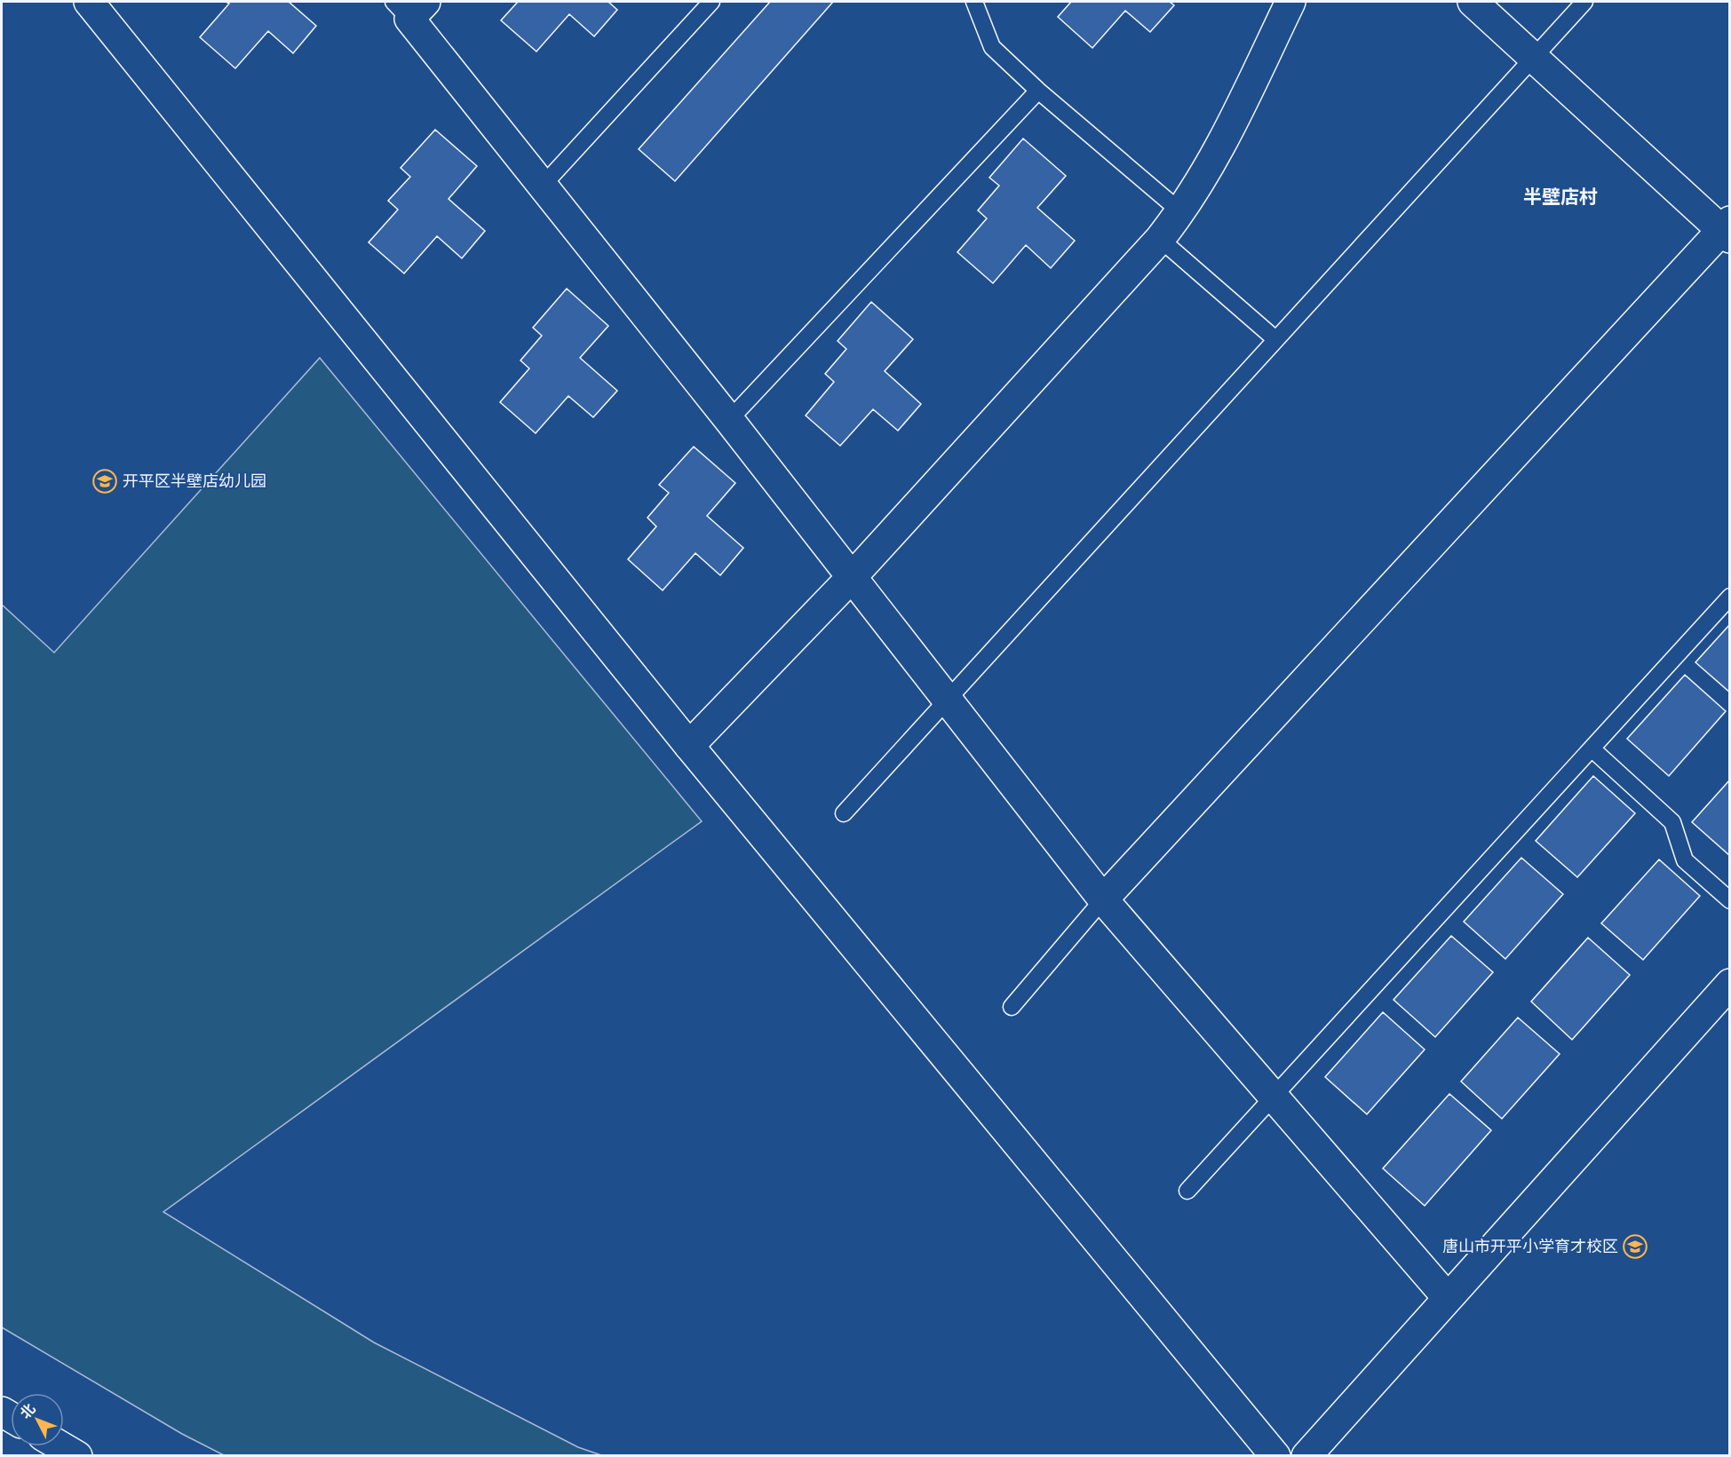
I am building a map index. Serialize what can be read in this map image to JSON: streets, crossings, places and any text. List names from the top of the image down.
{
  "districts": ["半壁店村"],
  "places": {
    "school or university": ["开平区半壁店幼儿园", "唐山市开平小学育才校区"]
  },
  "north": "top left"
}
